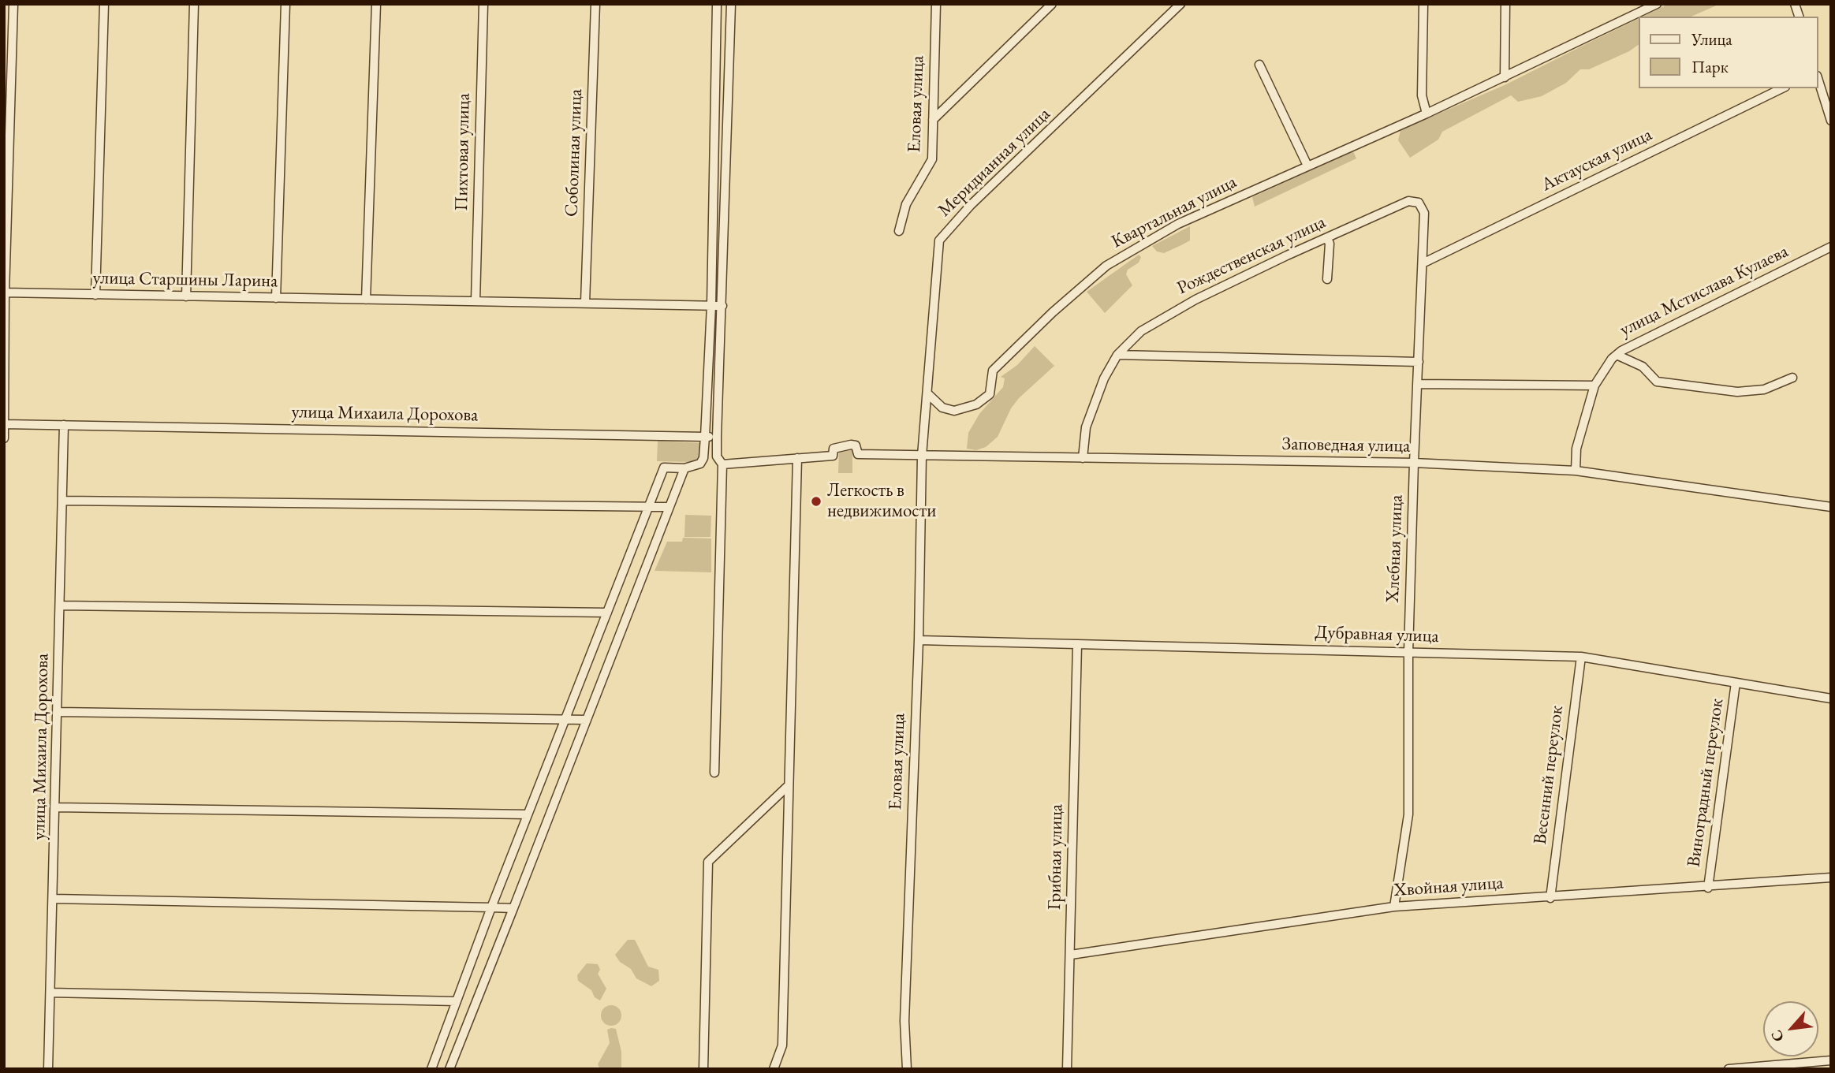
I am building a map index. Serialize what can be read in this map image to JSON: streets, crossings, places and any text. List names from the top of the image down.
{
  "streets": {
    "street": [
      "Еловая улица",
      "Пихтовая улица",
      "Соболиная улица",
      "Актауская улица",
      "Меридианная улица",
      "Квартальная улица",
      "Рождественская улица",
      "улица Старшины Ларина",
      "улица Мстислава Кулаева",
      "улица Михаила Дорохова",
      "Заповедная улица",
      "Хлебная улица",
      "Дубравная улица",
      "Весенний переулок",
      "Виноградный переулок",
      "Грибная улица",
      "Хвойная улица"
    ]
  },
  "crossings": [
    ["Еловая улица", "Меридианная улица"],
    ["Еловая улица", "Заповедная улица"],
    ["Еловая улица", "Дубравная улица"],
    ["Пихтовая улица", "улица Старшины Ларина"],
    ["Соболиная улица", "улица Старшины Ларина"],
    ["Актауская улица", "Хлебная улица"],
    ["Меридианная улица", "Квартальная улица"],
    ["Меридианная улица", "Заповедная улица"],
    ["Рождественская улица", "Заповедная улица"],
    ["Рождественская улица", "Хлебная улица"],
    ["улица Мстислава Кулаева", "Заповедная улица"],
    ["Заповедная улица", "Хлебная улица"],
    ["Хлебная улица", "Дубравная улица"],
    ["Хлебная улица", "Хвойная улица"],
    ["Дубравная улица", "Весенний переулок"],
    ["Дубравная улица", "Виноградный переулок"],
    ["Дубравная улица", "Грибная улица"],
    ["Весенний переулок", "Хвойная улица"],
    ["Виноградный переулок", "Хвойная улица"],
    ["Грибная улица", "Хвойная улица"]
  ],
  "places": ["Легкость в недвижимости"],
  "legend": ["Улица", "Парк"],
  "north": "bottom left"
}
